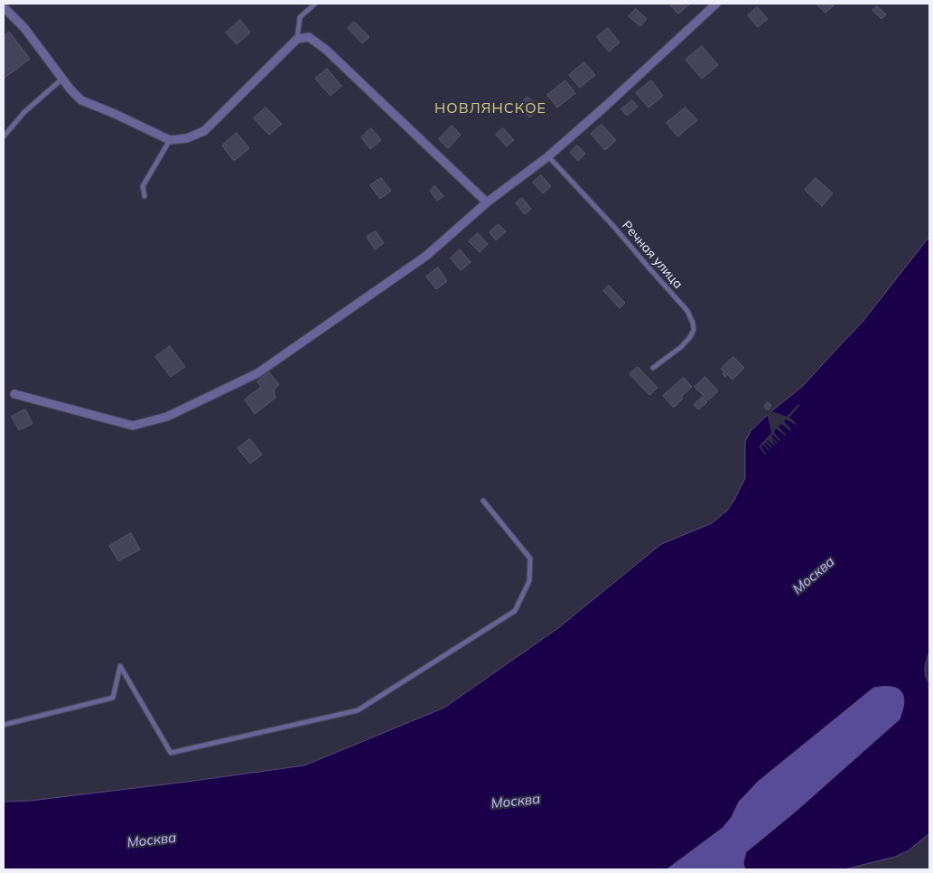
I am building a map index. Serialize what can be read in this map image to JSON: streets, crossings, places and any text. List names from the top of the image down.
{
  "streets": {
    "lane": ["Речная улица"]
  },
  "districts": ["НОВЛЯНСКОЕ"],
  "water": ["Москва"]
}
